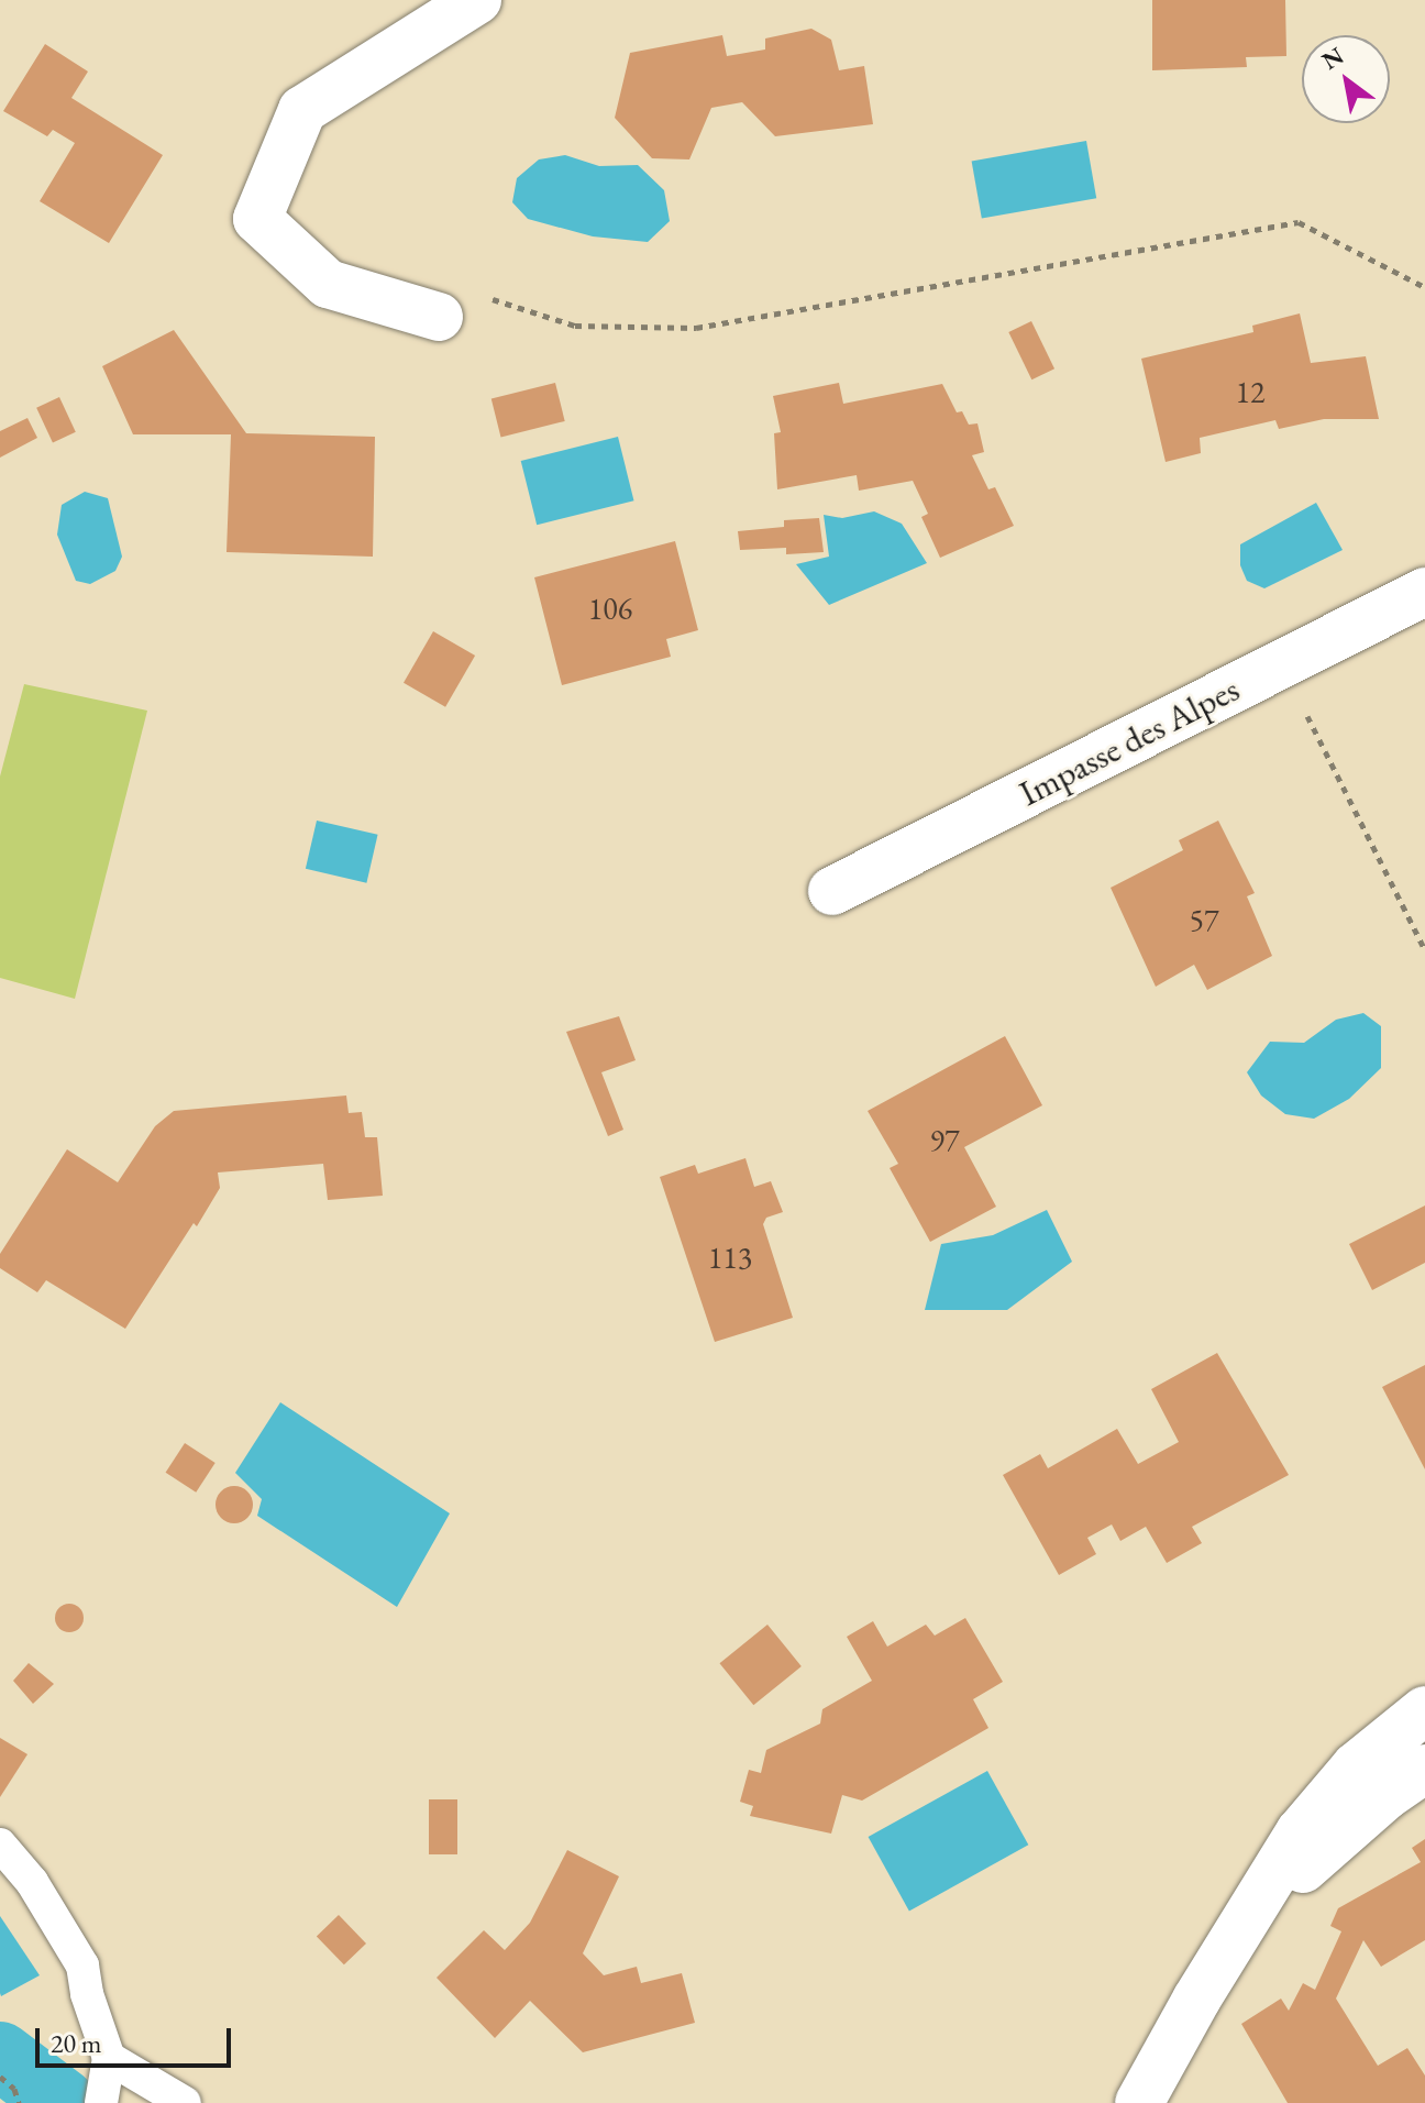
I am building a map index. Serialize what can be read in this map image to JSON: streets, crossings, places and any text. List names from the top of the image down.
{
  "streets": {
    "street": ["Impasse des Alpes"]
  },
  "house_numbers": [
    "12",
    "106",
    "57",
    "97",
    "113"
  ],
  "scale_bar": "20 m",
  "north": "top left"
}
